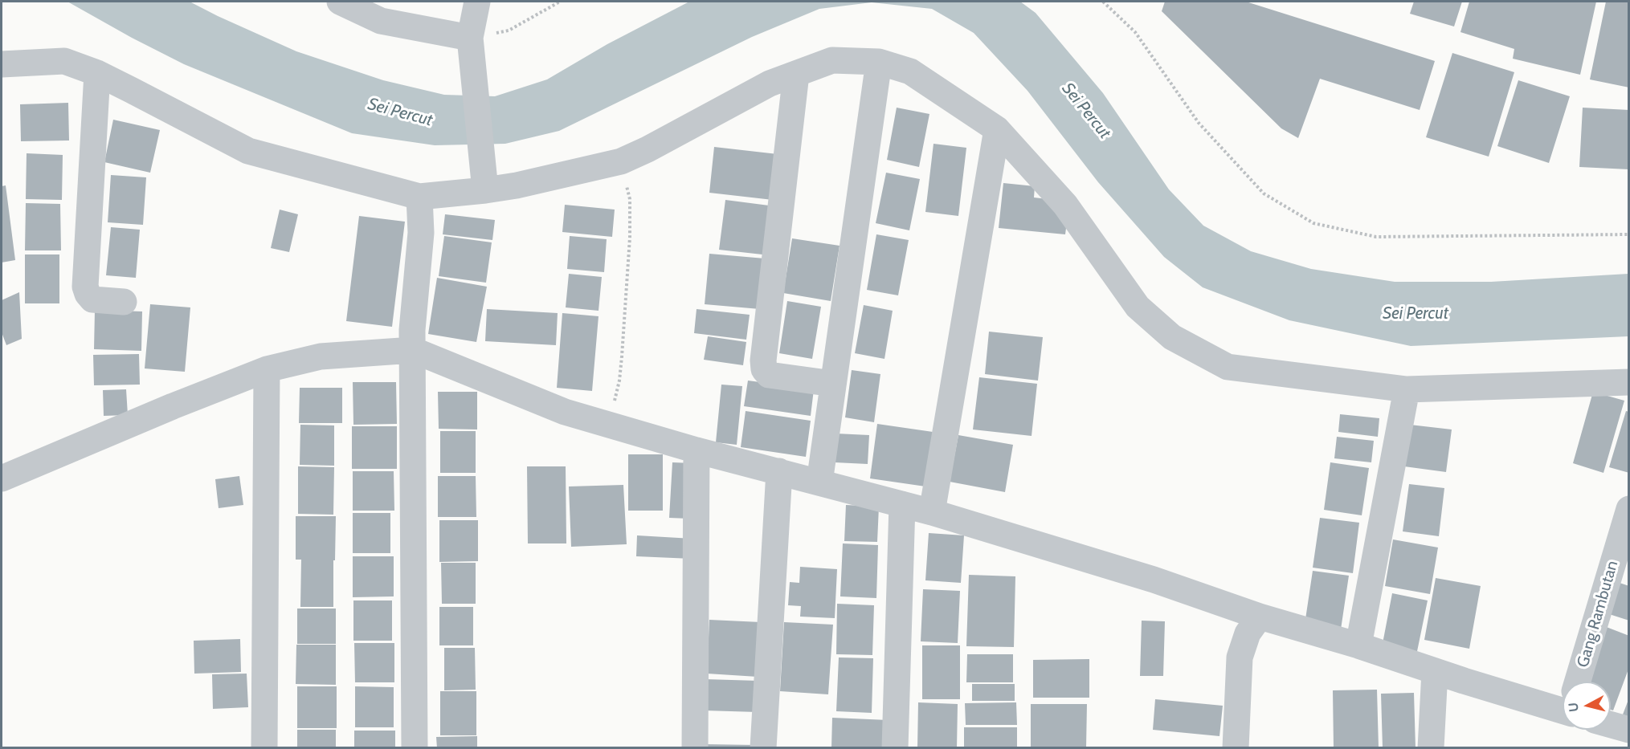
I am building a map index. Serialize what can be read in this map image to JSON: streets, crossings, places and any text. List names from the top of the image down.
{
  "streets": {
    "street": ["Gang Rambutan"]
  },
  "water": ["Sei Percut"],
  "north": "left"
}
